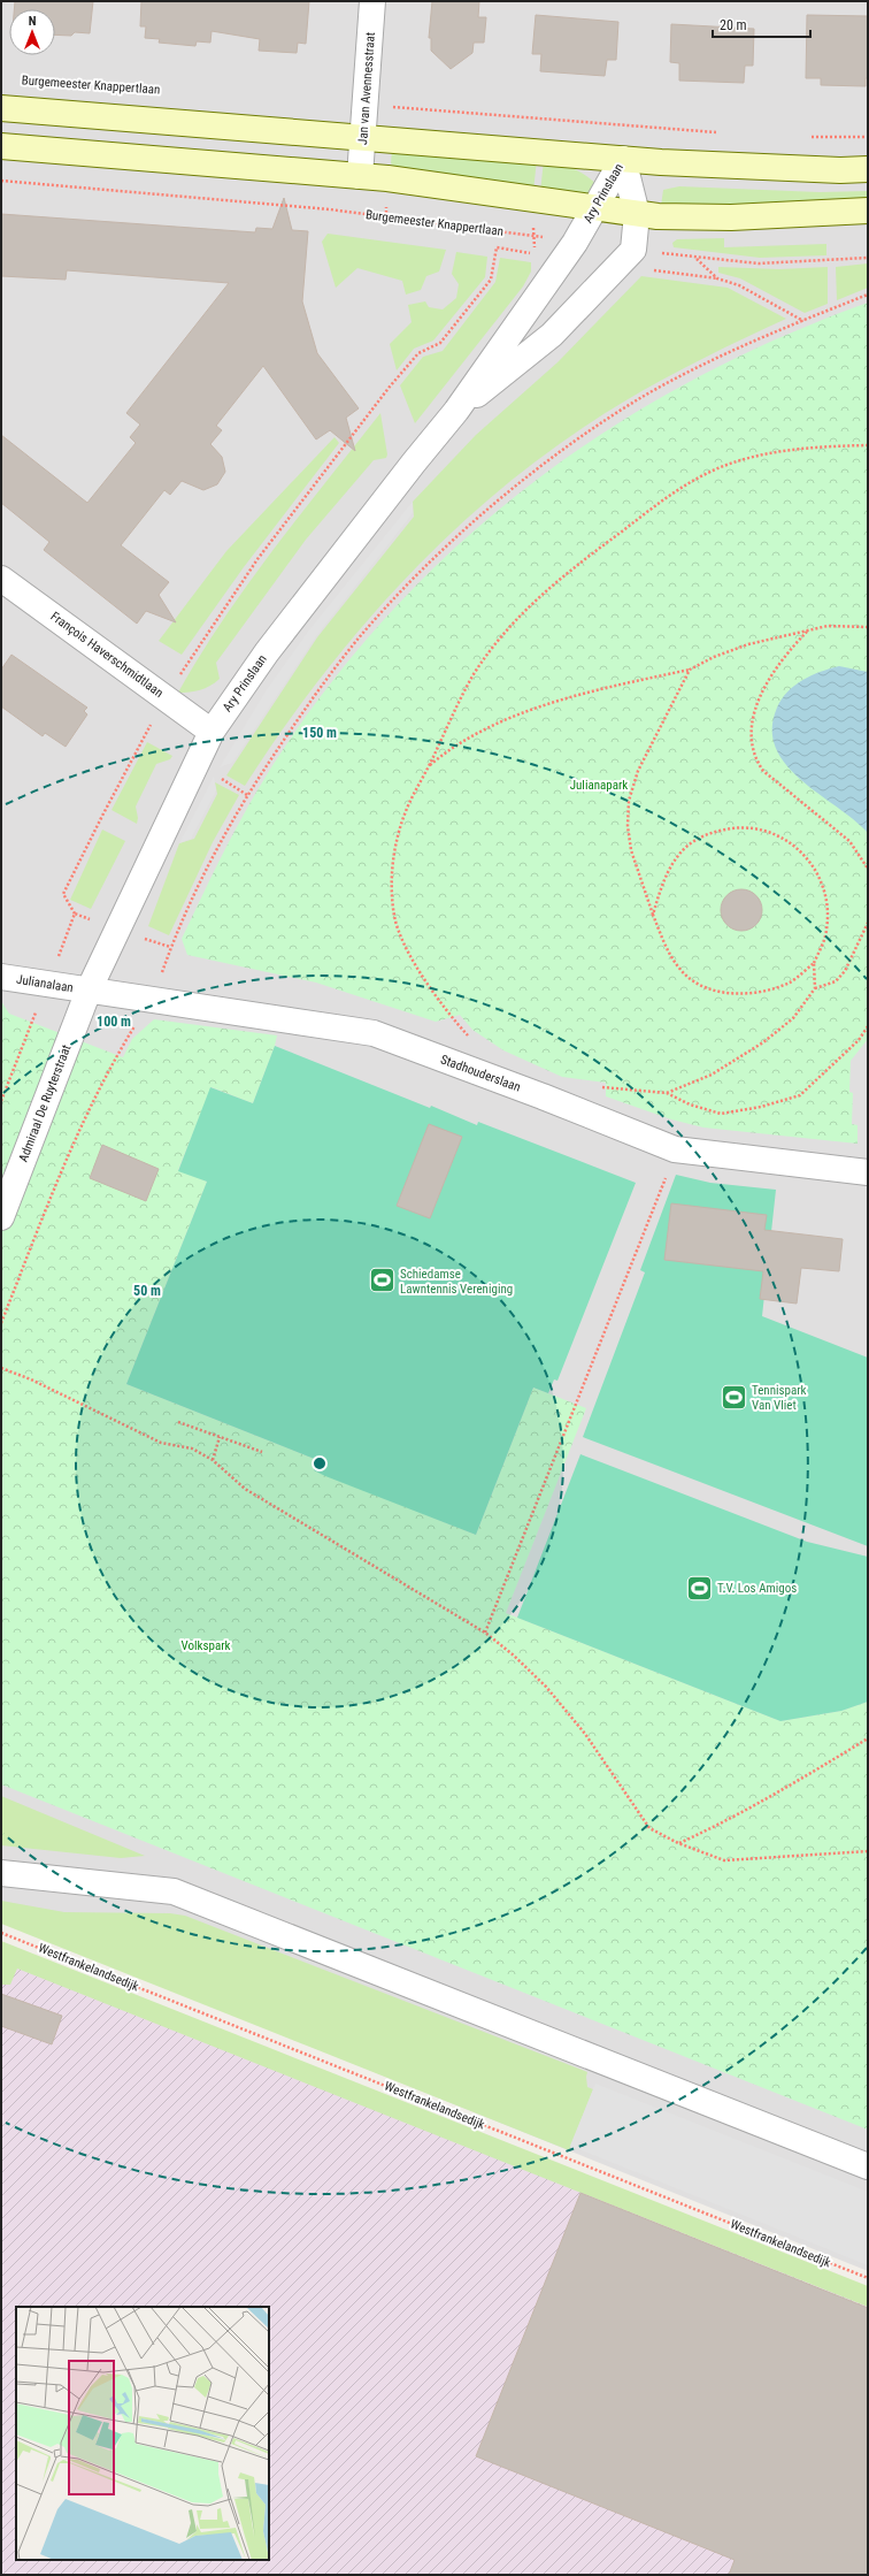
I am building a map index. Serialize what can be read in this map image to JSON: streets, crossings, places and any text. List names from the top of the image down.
{
  "streets": {
    "street": [
      "Jan van Avennesstraat",
      "Ary Prinslaan",
      "François Haverschmidtlaan",
      "Julianalaan",
      "Stadhouderslaan",
      "Admiraal De Ruyterstraat"
    ],
    "path": ["Burgemeester Knappertlaan", "Westfrankelandsedijk"]
  },
  "crossings": [
    ["Burgemeester Knappertlaan", "Ary Prinslaan"],
    ["Ary Prinslaan", "François Haverschmidtlaan"],
    ["Ary Prinslaan", "Julianalaan"],
    ["Ary Prinslaan", "Stadhouderslaan"],
    ["Ary Prinslaan", "Admiraal De Ruyterstraat"],
    ["Julianalaan", "Stadhouderslaan"],
    ["Julianalaan", "Admiraal De Ruyterstraat"],
    ["Stadhouderslaan", "Admiraal De Ruyterstraat"]
  ],
  "parks": ["Julianapark", "Volkspark"],
  "places": {
    "sports": ["Schiedamse Lawntennis Vereniging", "Tennispark Van Vliet", "T.V. Los Amigos"]
  },
  "scale_bar": "20 m",
  "north": "top",
  "rings": ["150 m", "100 m", "50 m"]
}
